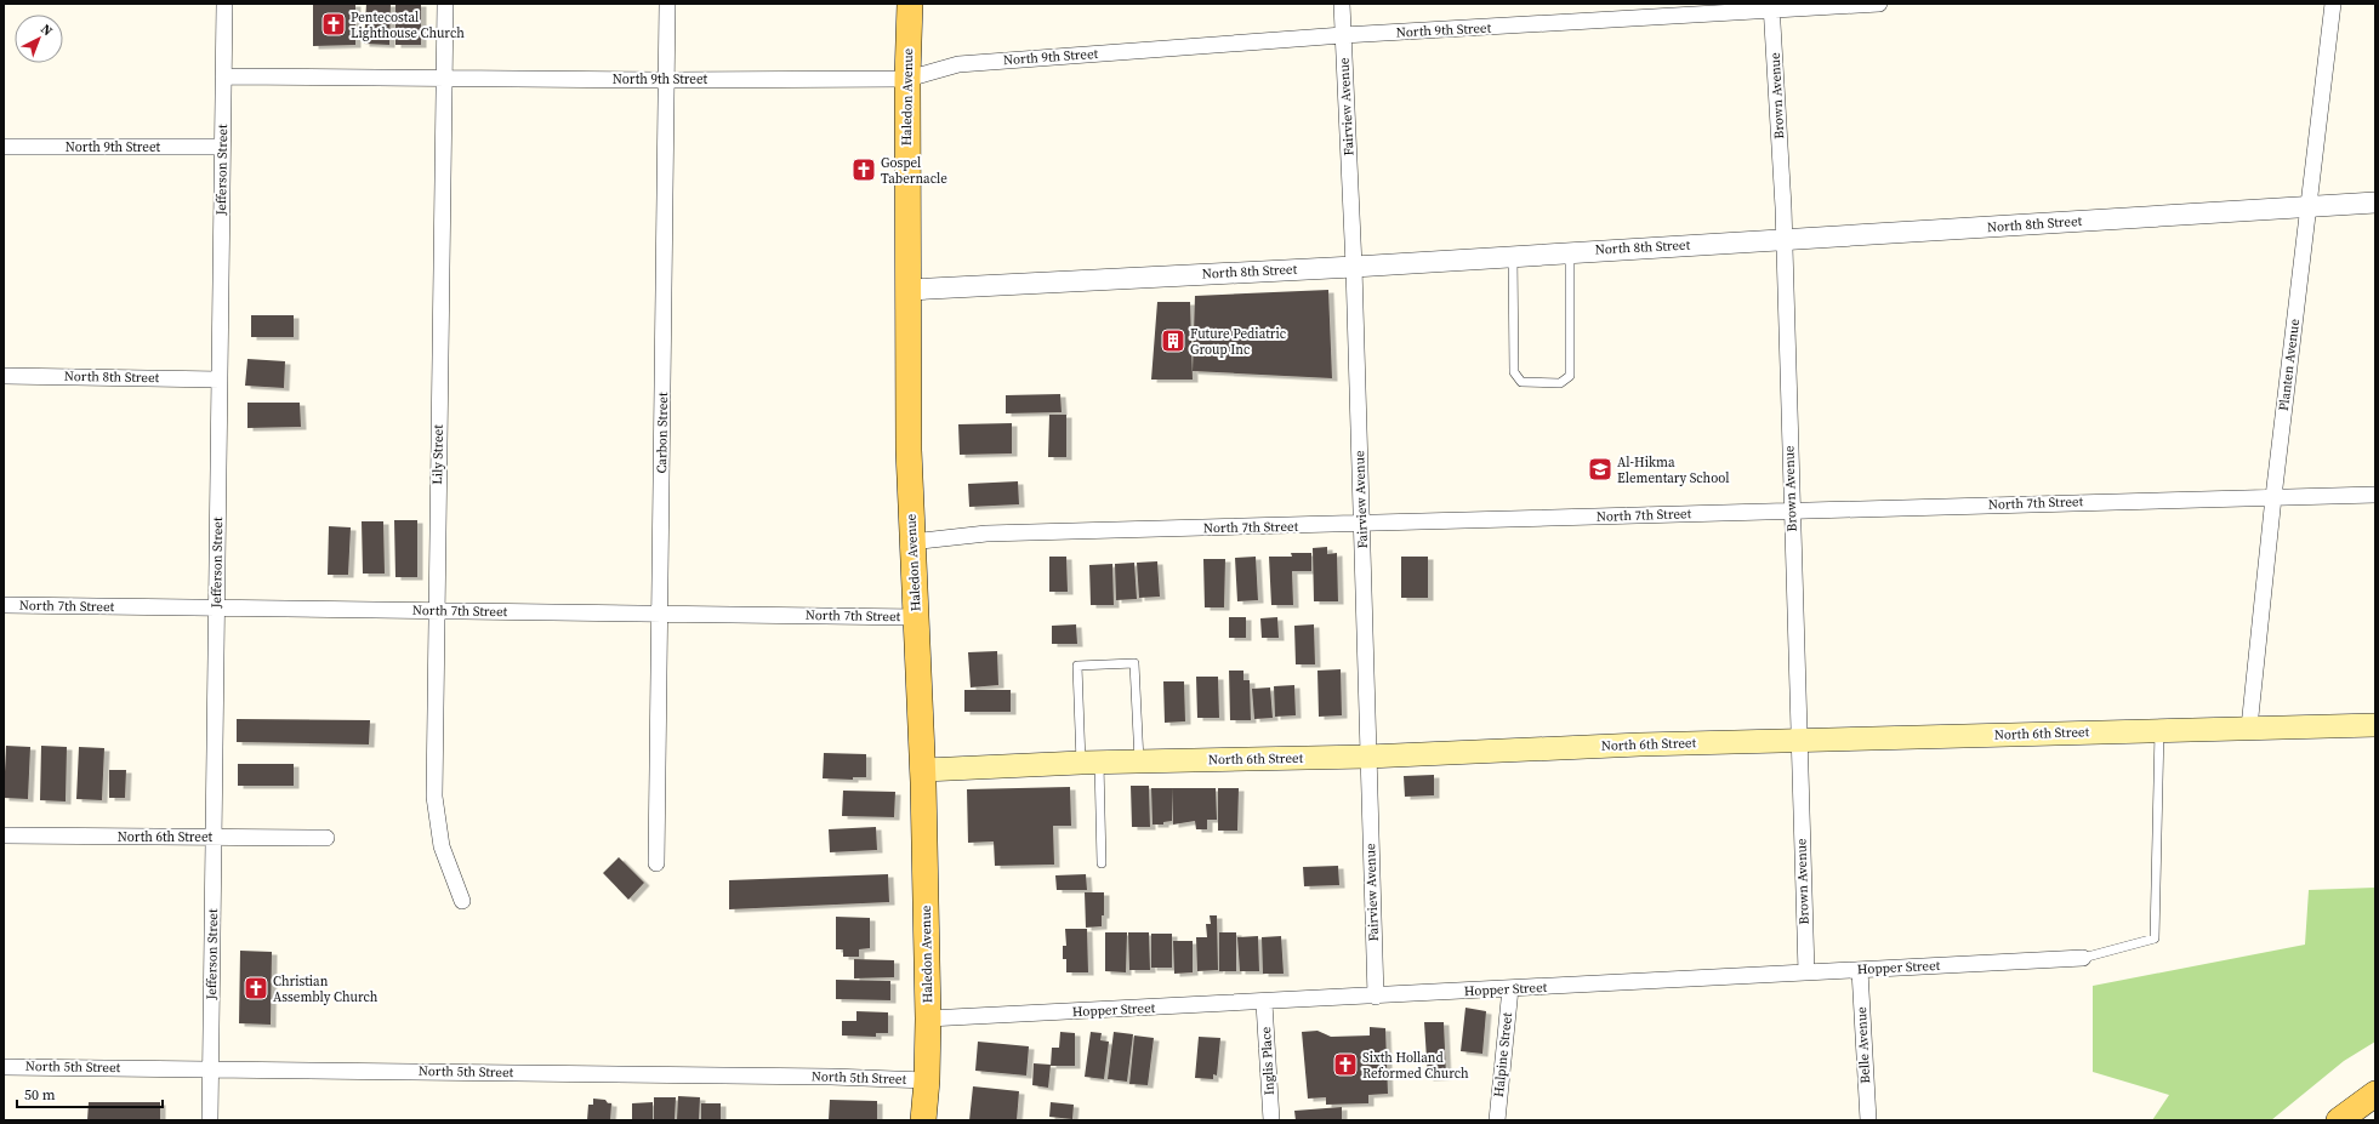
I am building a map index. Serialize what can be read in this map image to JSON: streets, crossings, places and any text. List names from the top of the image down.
{
  "streets": {
    "main road": ["Haledon Avenue", "North 6th Street"],
    "street": [
      "North 9th Street",
      "Brown Avenue",
      "Fairview Avenue",
      "Jefferson Street",
      "North 8th Street",
      "Planten Avenue",
      "Carbon Street",
      "Lily Street",
      "North 7th Street",
      "Hopper Street",
      "Belle Avenue",
      "Halpine Street",
      "Inglis Place",
      "North 5th Street"
    ]
  },
  "crossings": [
    ["North 9th Street", "Brown Avenue"],
    ["North 9th Street", "Haledon Avenue"],
    ["North 9th Street", "Fairview Avenue"],
    ["North 9th Street", "Jefferson Street"],
    ["North 9th Street", "Carbon Street"],
    ["North 9th Street", "Lily Street"],
    ["Brown Avenue", "North 8th Street"],
    ["Brown Avenue", "North 7th Street"],
    ["Brown Avenue", "North 6th Street"],
    ["Brown Avenue", "Hopper Street"],
    ["Haledon Avenue", "North 8th Street"],
    ["Haledon Avenue", "North 7th Street"],
    ["Haledon Avenue", "North 6th Street"],
    ["Haledon Avenue", "Hopper Street"],
    ["Haledon Avenue", "North 5th Street"],
    ["Fairview Avenue", "North 8th Street"],
    ["Fairview Avenue", "North 7th Street"],
    ["Fairview Avenue", "North 6th Street"],
    ["Fairview Avenue", "Hopper Street"],
    ["Jefferson Street", "North 8th Street"],
    ["Jefferson Street", "North 7th Street"],
    ["Jefferson Street", "North 6th Street"],
    ["Jefferson Street", "North 5th Street"],
    ["North 8th Street", "Planten Avenue"],
    ["Planten Avenue", "North 7th Street"],
    ["Planten Avenue", "North 6th Street"],
    ["Carbon Street", "North 7th Street"],
    ["Lily Street", "North 7th Street"],
    ["Hopper Street", "Belle Avenue"],
    ["Hopper Street", "Halpine Street"],
    ["Hopper Street", "Inglis Place"]
  ],
  "places": {
    "church": [
      "Pentecostal Lighthouse Church",
      "Gospel Tabernacle",
      "Christian Assembly Church",
      "Sixth Holland Reformed Church"
    ],
    "building": ["Future Pediatric Group Inc"],
    "school or university": ["Al-Hikma Elementary School"]
  },
  "scale_bar": "50 m",
  "north": "top right"
}
